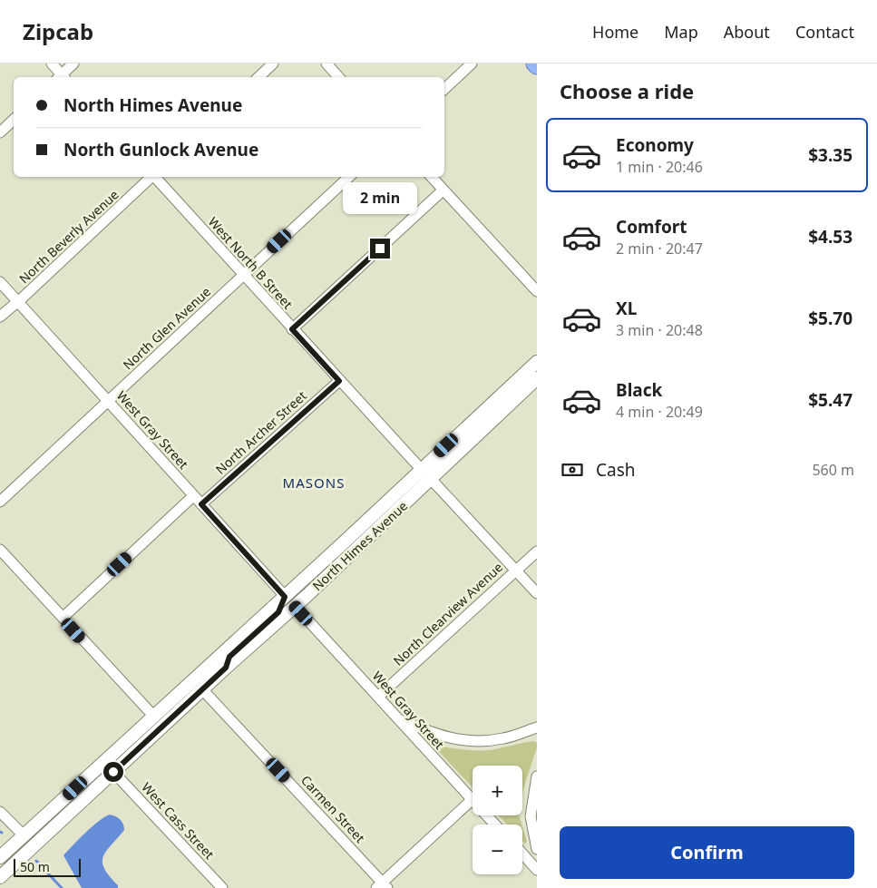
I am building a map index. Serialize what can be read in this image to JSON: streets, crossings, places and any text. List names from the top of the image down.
{
  "streets": {
    "street": [
      "North Beverly Avenue",
      "West North B Street",
      "North Glen Avenue",
      "West Gray Street",
      "North Archer Street",
      "North Himes Avenue",
      "North Clearview Avenue",
      "Carmen Street",
      "West Cass Street"
    ]
  },
  "crossings": [
    ["North Beverly Avenue", "West Gray Street"],
    ["West North B Street", "North Glen Avenue"],
    ["West North B Street", "North Archer Street"],
    ["West North B Street", "North Himes Avenue"],
    ["North Glen Avenue", "West Gray Street"],
    ["West Gray Street", "North Archer Street"],
    ["West Gray Street", "North Himes Avenue"],
    ["West Gray Street", "North Clearview Avenue"],
    ["North Himes Avenue", "Carmen Street"],
    ["North Himes Avenue", "West Cass Street"]
  ],
  "districts": ["MASONS"],
  "scale_bar": "50 m",
  "page": {
    "header": "Zipcab",
    "nav": [
      "Home",
      "Map",
      "About",
      "Contact"
    ],
    "heading": "Choose a ride",
    "banner": ["North Himes Avenue", "North Gunlock Avenue"],
    "list": [
      {
        "name": "Economy",
        "note": "1 min · 20:46",
        "value": "$3.35"
      },
      {
        "name": "Comfort",
        "note": "2 min · 20:47",
        "value": "$4.53"
      },
      {
        "name": "XL",
        "note": "3 min · 20:48",
        "value": "$5.70"
      },
      {
        "name": "Black",
        "note": "4 min · 20:49",
        "value": "$5.47"
      }
    ],
    "bubble": "2 min",
    "pay": ["Cash", "560 m"],
    "map_buttons": ["+", "−"],
    "buttons": "Confirm",
    "scale": "50 m"
  }
}
